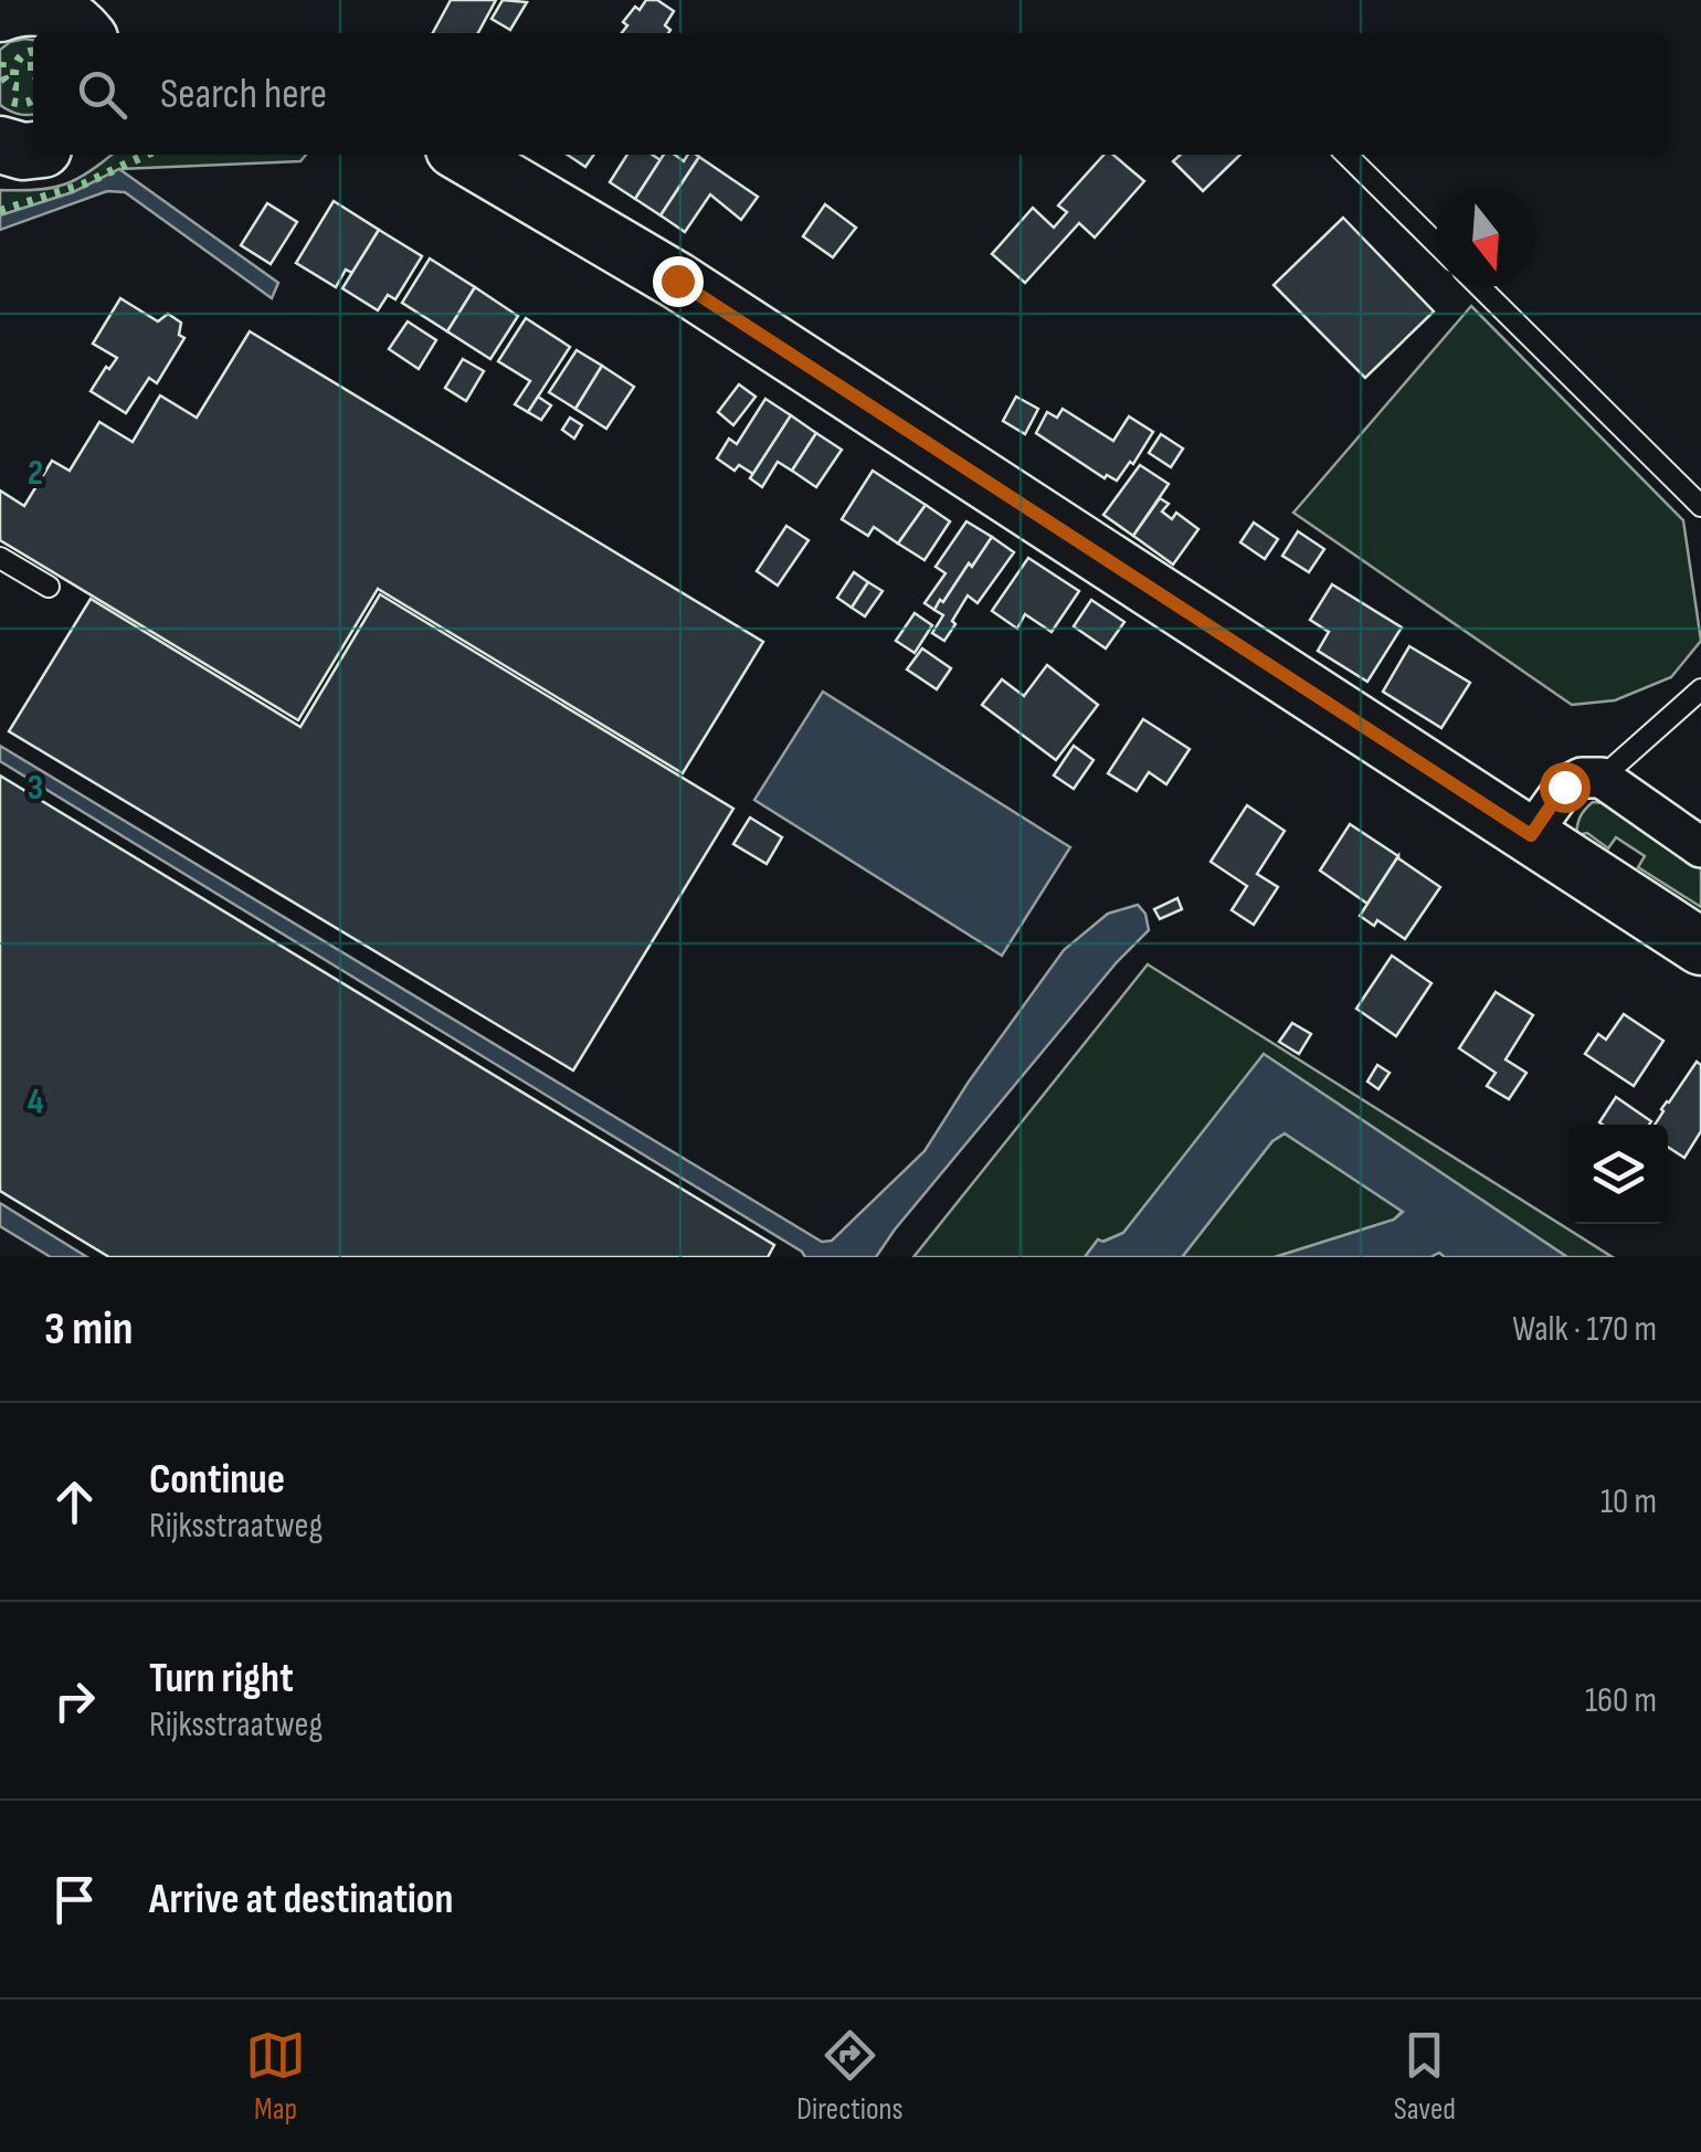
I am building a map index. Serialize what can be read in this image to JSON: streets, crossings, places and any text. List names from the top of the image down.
{
  "north": "bottom",
  "page": {
    "search": "Search here",
    "heading": ["3 min", "Walk · 170 m"],
    "list": [
      ["Continue", "Rijksstraatweg", "10 m"],
      ["Turn right", "Rijksstraatweg", "160 m"],
      "Arrive at destination"
    ],
    "nav": ["Map", "Directions", "Saved"]
  },
  "grid": {
    "rows": ["2", "3", "4"]
  }
}
